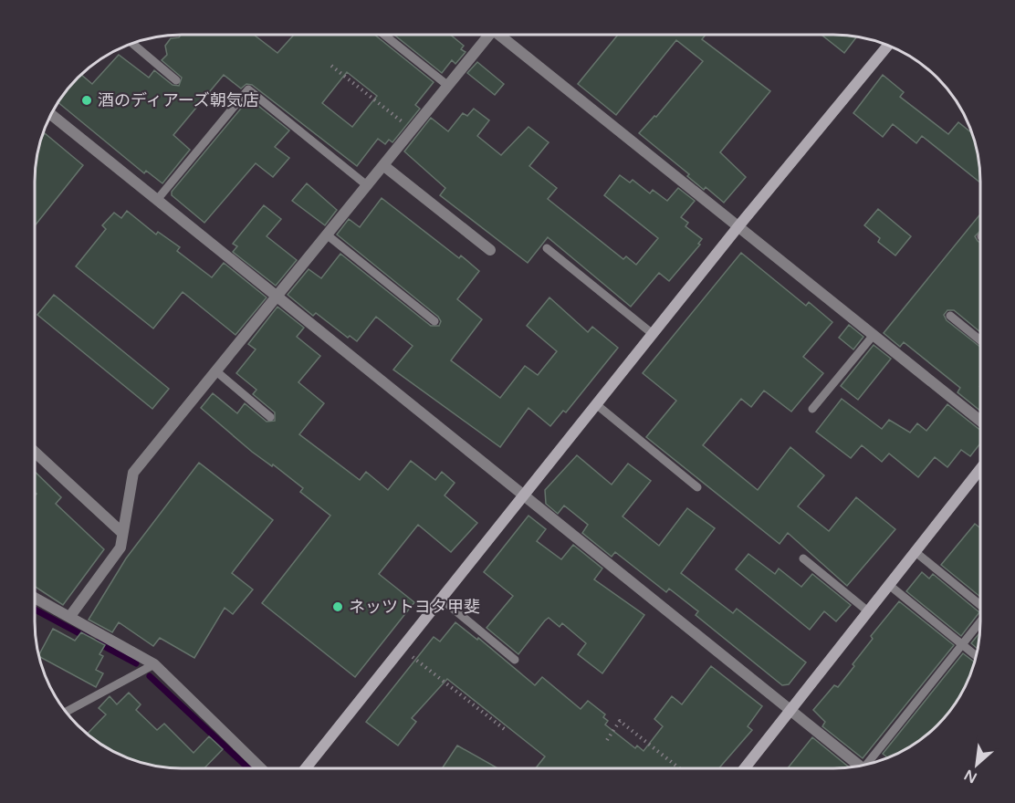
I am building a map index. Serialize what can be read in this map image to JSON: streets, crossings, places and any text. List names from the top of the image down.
{
  "places": ["酒のディアーズ朝気店", "ネッツトヨタ甲斐"],
  "north": "bottom left"
}
